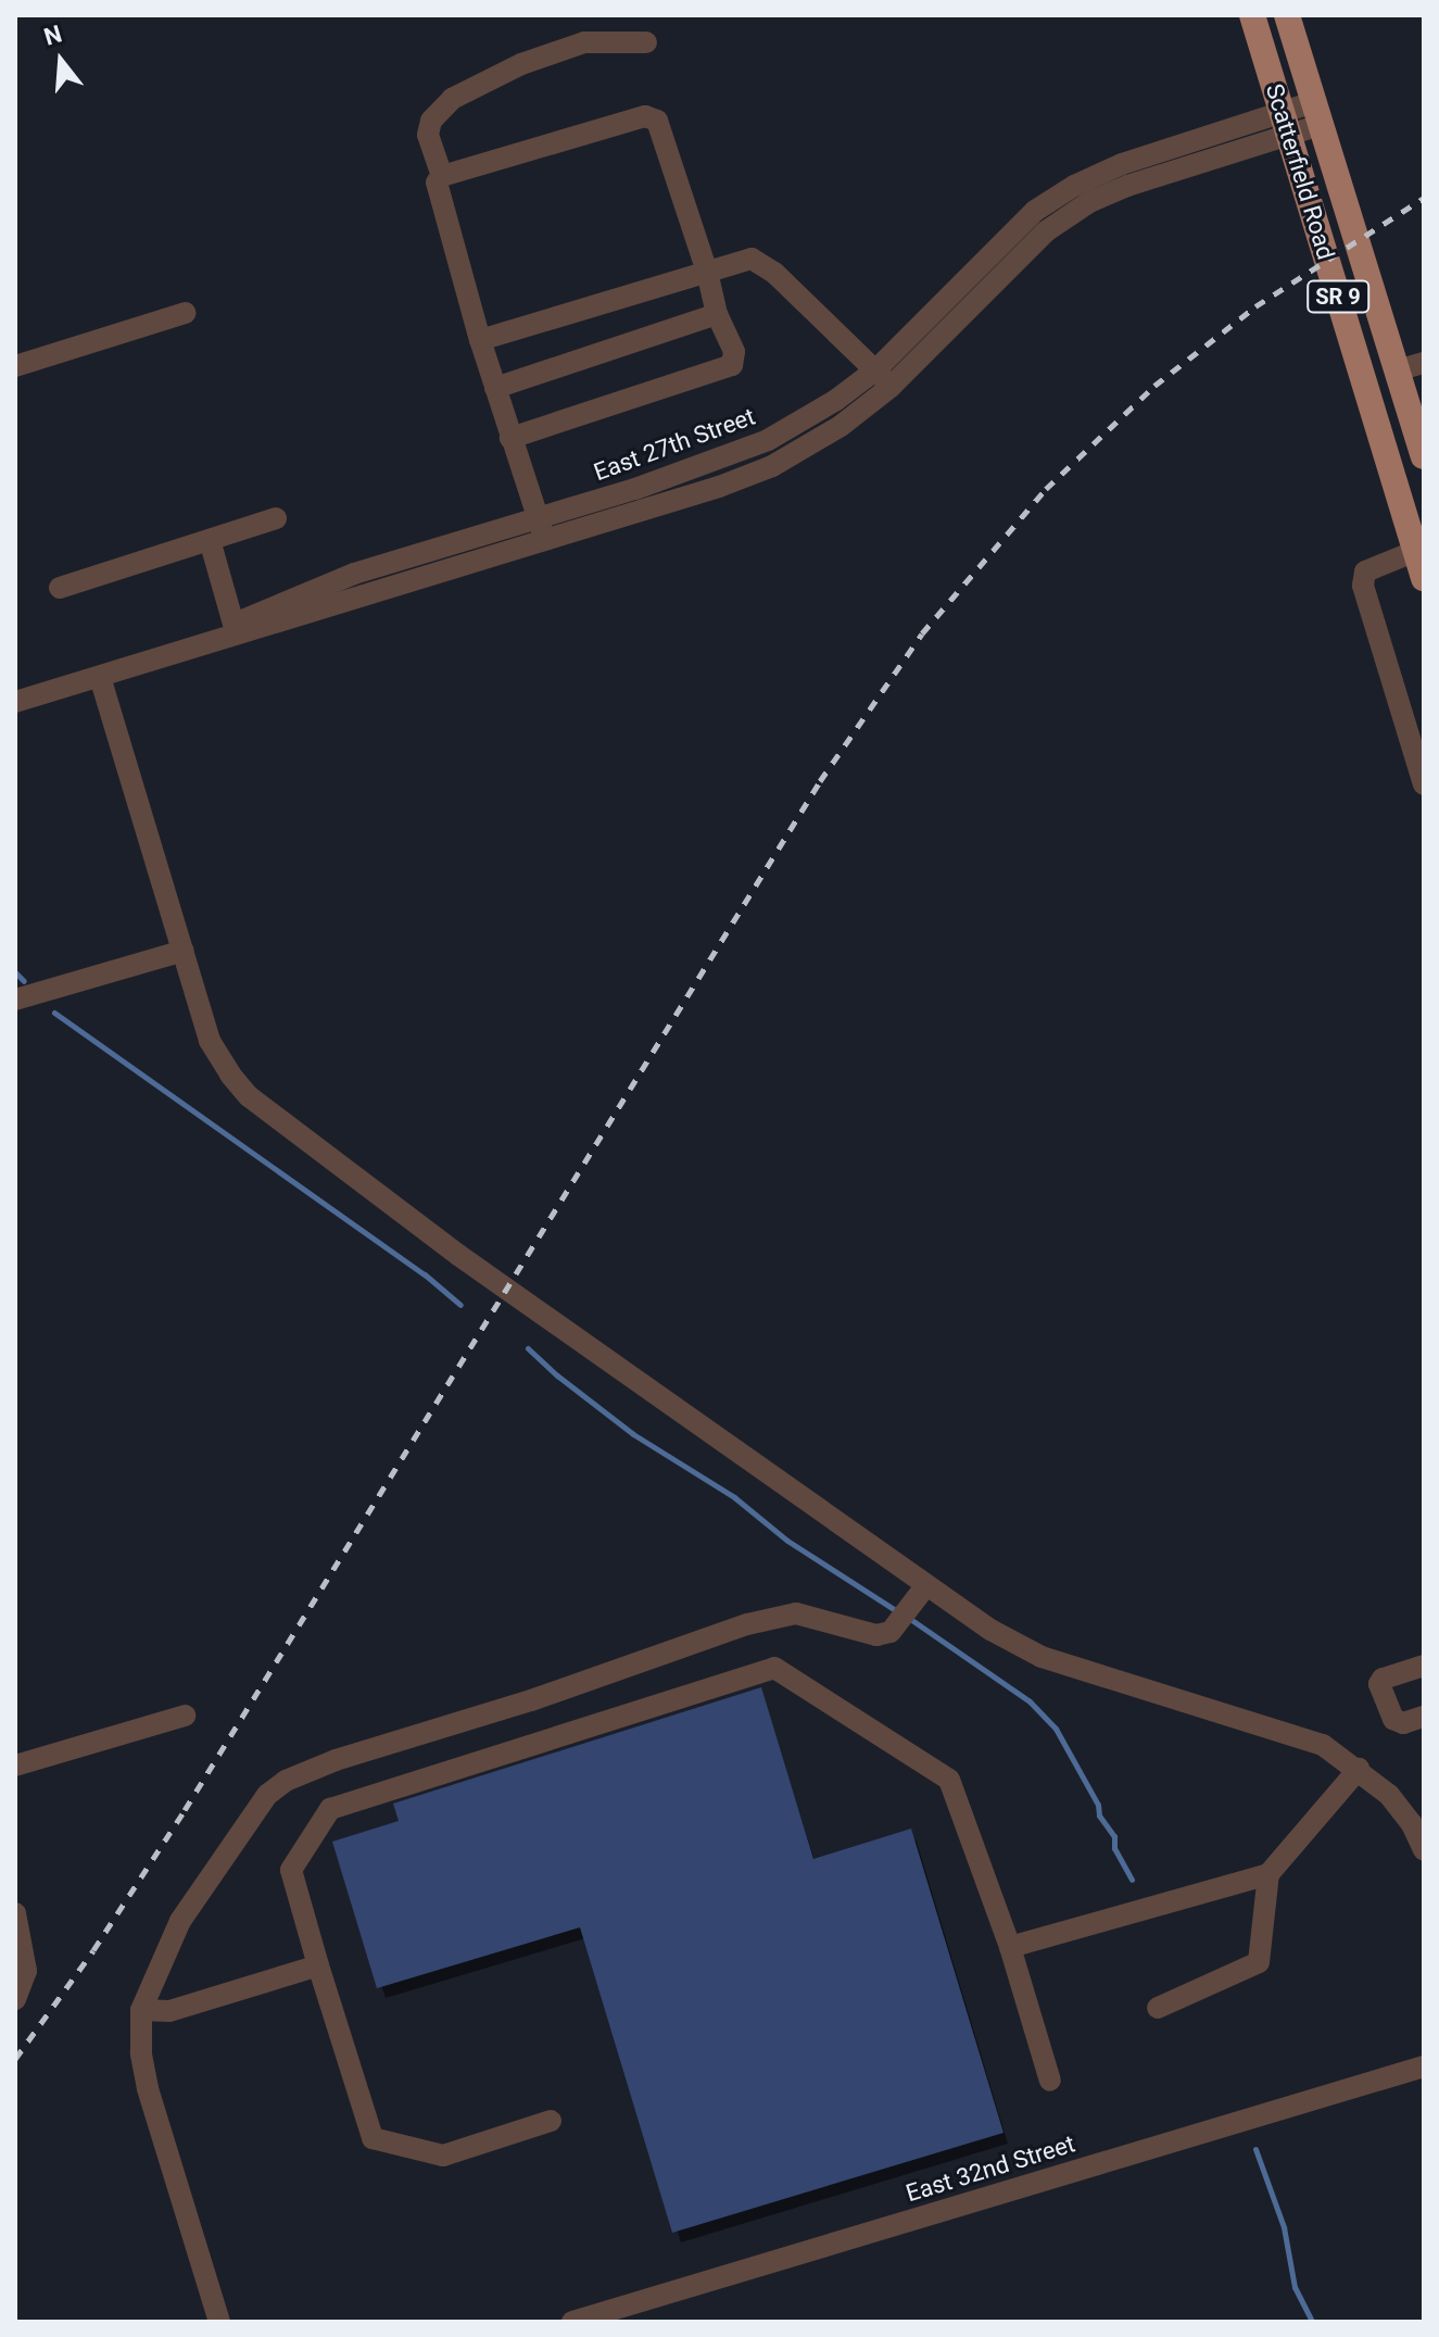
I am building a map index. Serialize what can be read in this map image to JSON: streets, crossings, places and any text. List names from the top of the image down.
{
  "streets": {
    "main road": ["Scatterfield Road", "SR 9"],
    "street": ["East 27th Street", "East 32nd Street"]
  },
  "crossings": [
    ["Scatterfield Road", "East 27th Street"]
  ],
  "north": "top"
}
